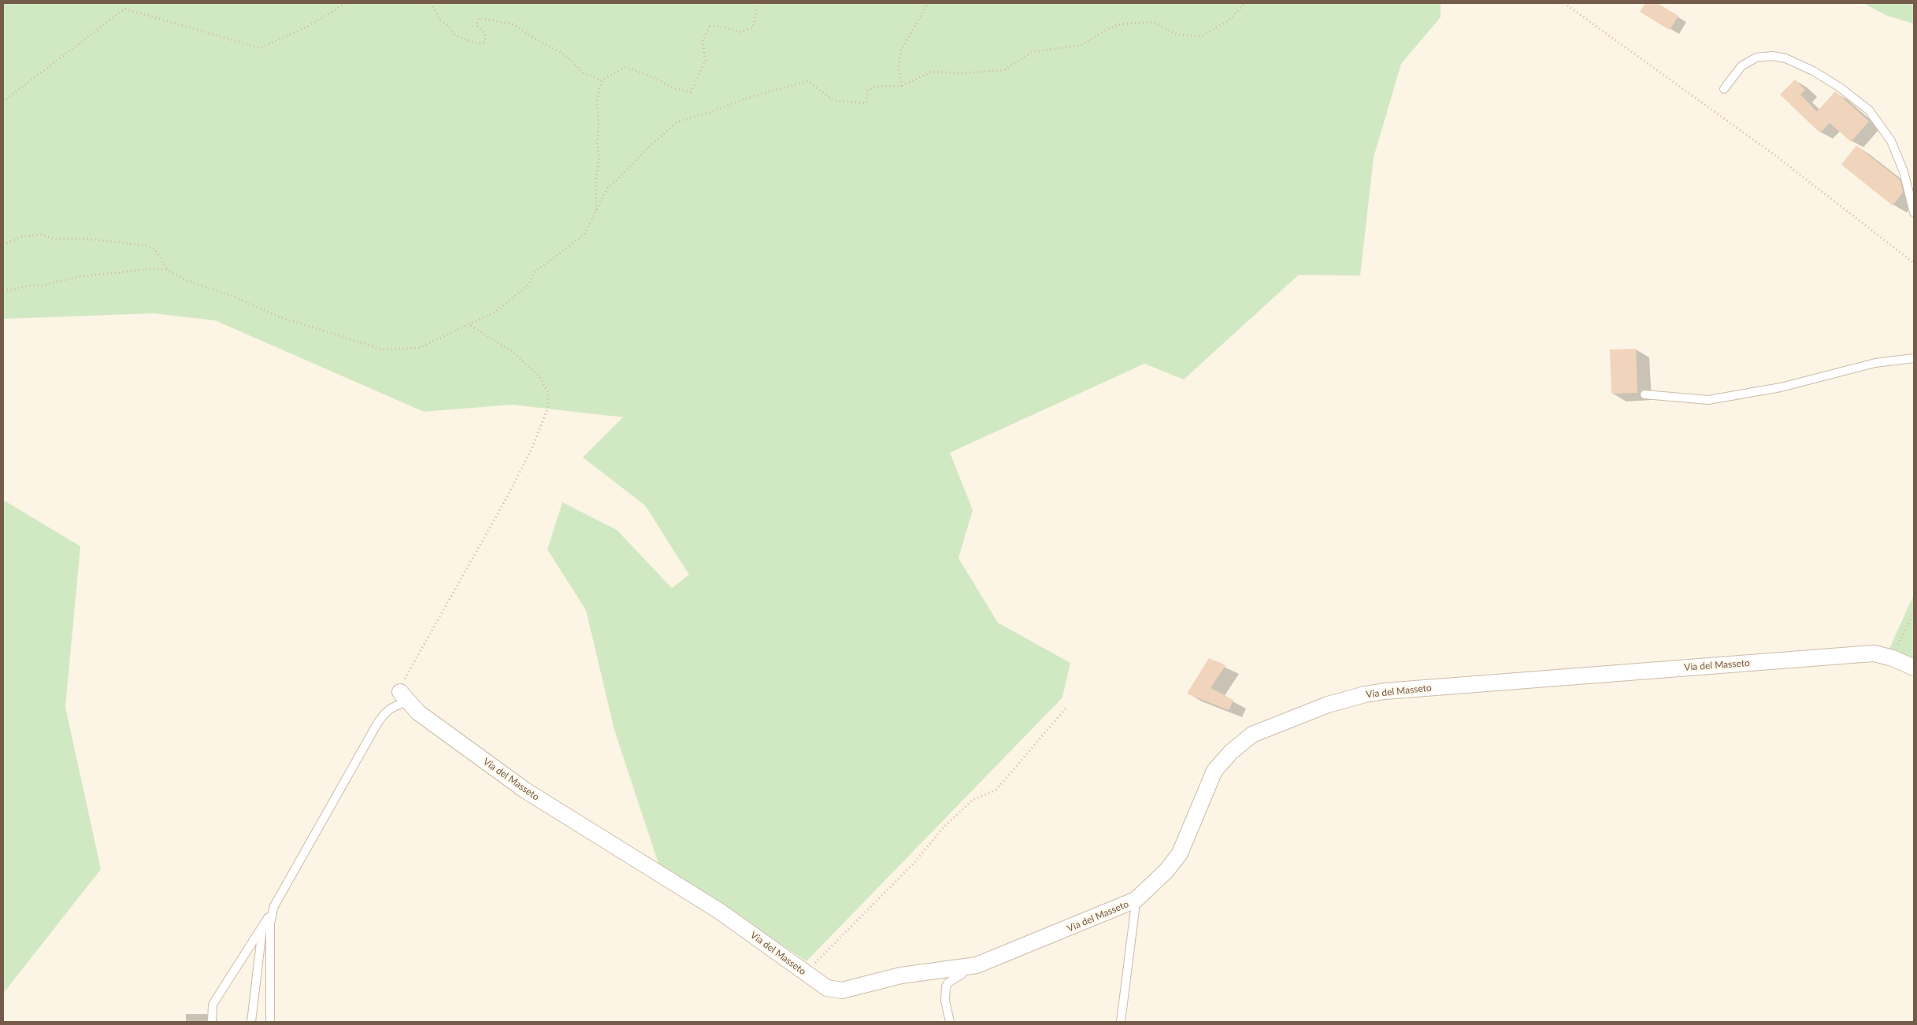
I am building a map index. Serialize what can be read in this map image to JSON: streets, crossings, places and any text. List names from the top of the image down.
{
  "streets": {
    "street": ["Via del Masseto"]
  }
}
